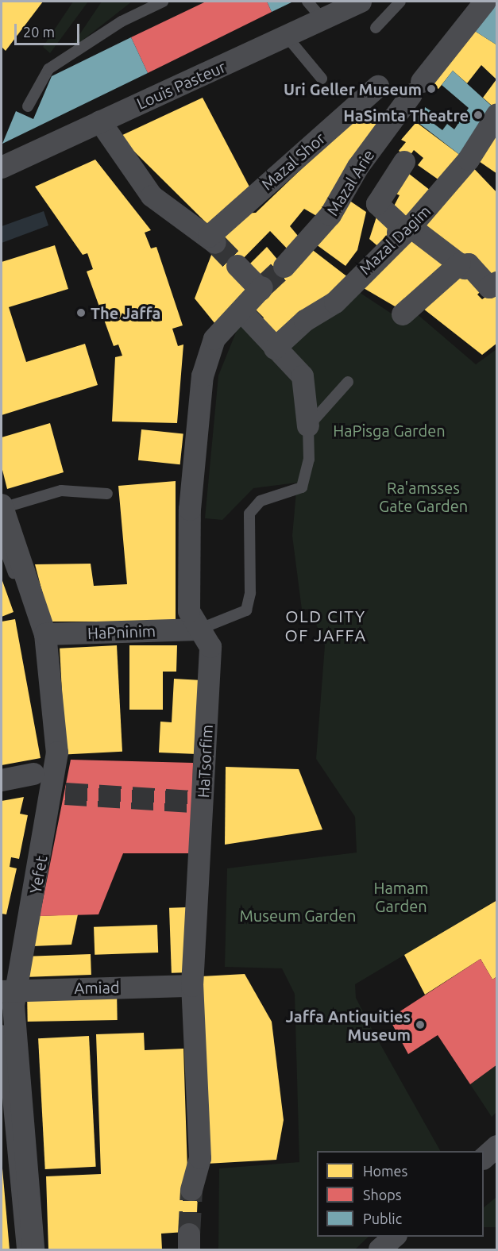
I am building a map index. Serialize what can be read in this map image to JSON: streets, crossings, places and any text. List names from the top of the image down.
{
  "streets": {
    "street": [
      "Louis Pasteur",
      "Mazal Shor",
      "Mazal Arie",
      "Mazal Dagim",
      "HaPninim",
      "HaTsorfim",
      "Yefet",
      "Amiad"
    ]
  },
  "crossings": [
    ["Louis Pasteur", "Mazal Shor"],
    ["Mazal Shor", "Mazal Arie"],
    ["HaPninim", "HaTsorfim"],
    ["HaPninim", "Yefet"],
    ["HaTsorfim", "Amiad"],
    ["Yefet", "Amiad"]
  ],
  "districts": ["OLD CITY OF JAFFA"],
  "parks": [
    "HaPisga Garden",
    "Ra'amsses Gate Garden",
    "Hamam Garden",
    "Museum Garden"
  ],
  "places": [
    "Uri Geller Museum",
    "HaSimta Theatre",
    "The Jaffa",
    "Jaffa Antiquities Museum"
  ],
  "legend": ["Homes", "Shops", "Public"],
  "scale_bar": "20 m"
}
